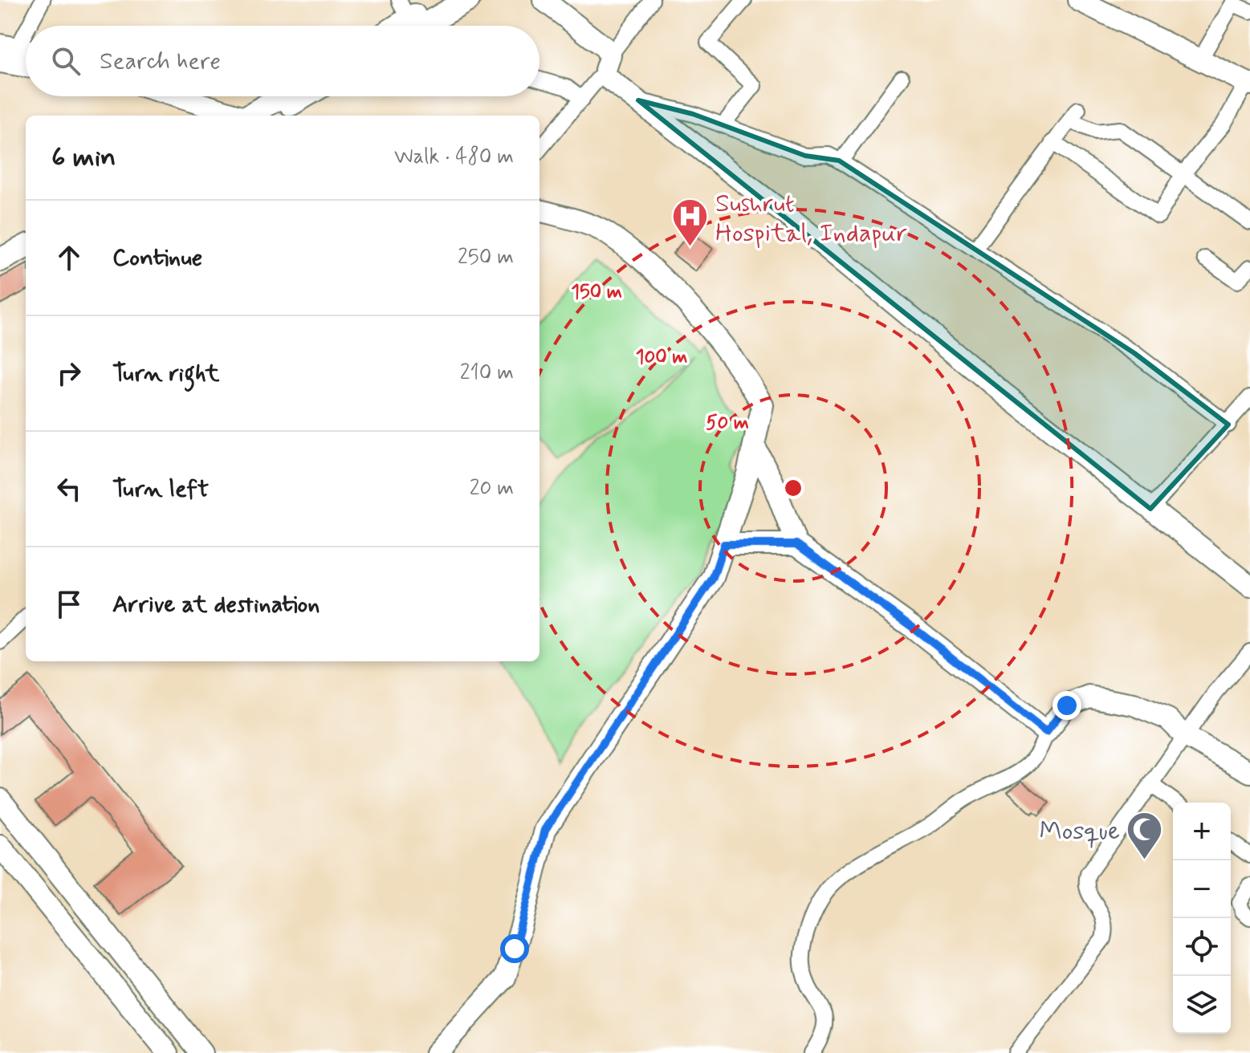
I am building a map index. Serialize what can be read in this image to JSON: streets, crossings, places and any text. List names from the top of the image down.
{
  "places": {
    "hospital": ["Sushrut Hospital, Indapur"],
    "mosque": ["Mosque"]
  },
  "page": {
    "search": "Search here",
    "heading": ["6 min", "Walk · 480 m"],
    "list": [
      ["Continue", "250 m"],
      ["Turn right", "210 m"],
      ["Turn left", "20 m"],
      "Arrive at destination"
    ],
    "map_buttons": ["+", "−"]
  },
  "rings": ["150 m", "100 m", "50 m"]
}
